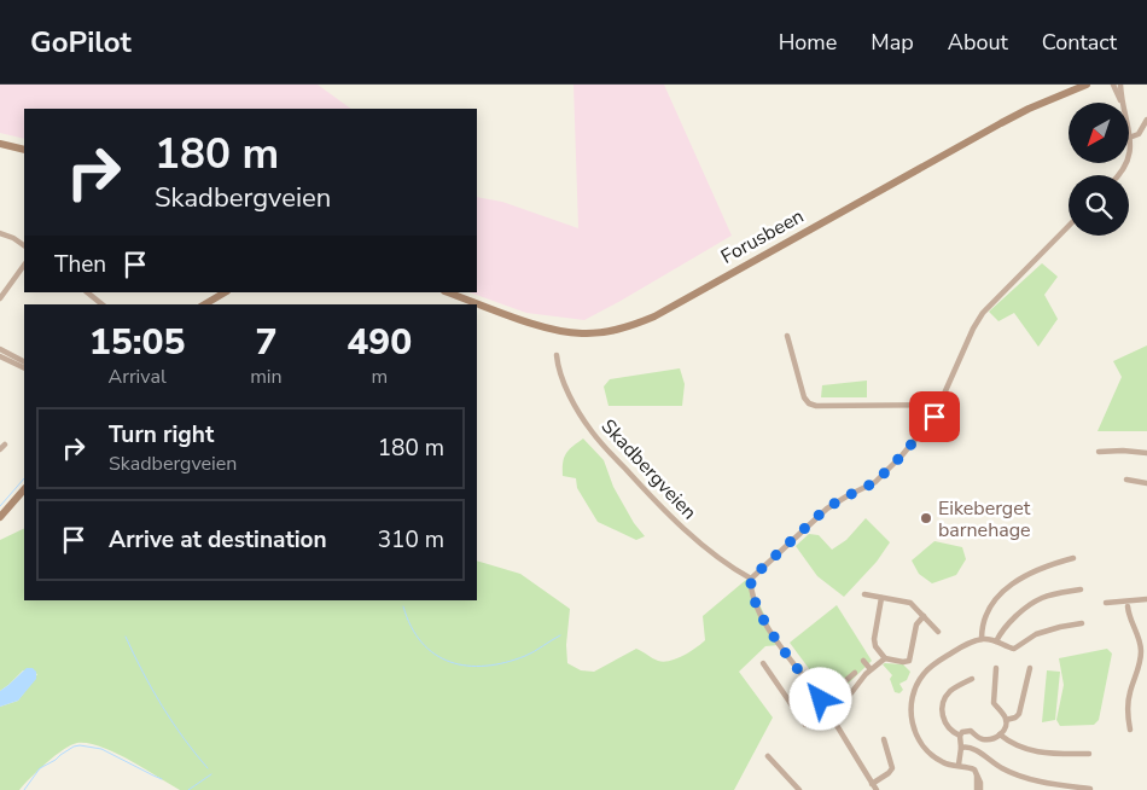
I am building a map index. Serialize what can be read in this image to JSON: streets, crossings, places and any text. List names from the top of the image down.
{
  "streets": {
    "main road": ["Forusbeen"],
    "street": ["Skadbergveien"]
  },
  "places": ["Eikeberget barnehage"],
  "north": "bottom left",
  "page": {
    "header": "GoPilot",
    "nav": [
      "Home",
      "Map",
      "About",
      "Contact"
    ],
    "turn": ["180 m", "Skadbergveien"],
    "then": "Then",
    "eta": [
      "15:05",
      "Arrival",
      "7",
      "min",
      "490",
      "m"
    ],
    "list": [
      {
        "name": "Turn right",
        "note": "Skadbergveien",
        "value": "180 m"
      },
      {
        "name": "Arrive at destination",
        "value": "310 m"
      }
    ]
  }
}
